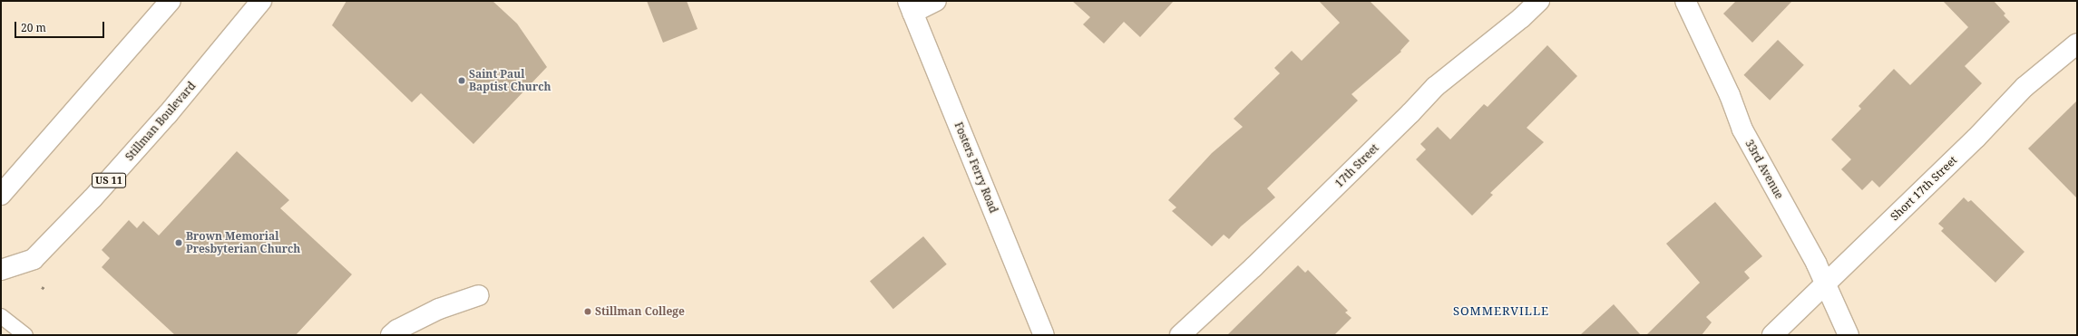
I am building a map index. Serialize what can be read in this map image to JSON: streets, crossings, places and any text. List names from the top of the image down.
{
  "streets": {
    "street": [
      "Stillman Boulevard",
      "17th Street",
      "Fosters Ferry Road",
      "33rd Avenue",
      "US 11",
      "Short 17th Street"
    ]
  },
  "crossings": [
    ["33rd Avenue", "Short 17th Street"]
  ],
  "districts": ["SOMMERVILLE"],
  "places": ["Saint Paul Baptist Church", "Brown Memorial Presbyterian Church", "Stillman College"],
  "scale_bar": "20 m"
}
